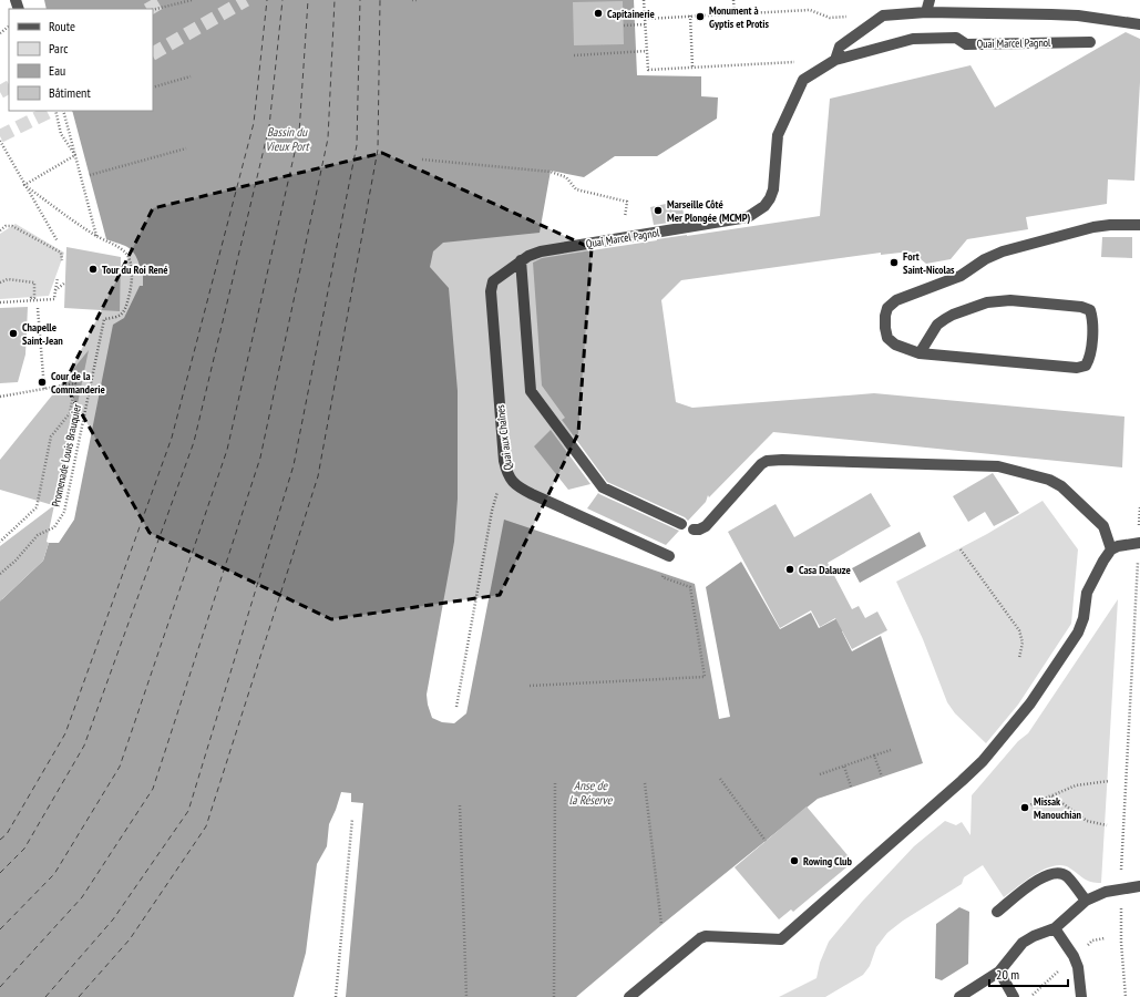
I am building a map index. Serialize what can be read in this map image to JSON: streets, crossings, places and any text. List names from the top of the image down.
{
  "streets": {
    "street": ["Quai Marcel Pagnol", "Quai aux Chaînes"],
    "path": ["Promenade Louis Brauquier"]
  },
  "crossings": [
    ["Quai Marcel Pagnol", "Quai aux Chaînes"]
  ],
  "water": ["Bassin du Vieux Port", "Anse de la Réserve"],
  "places": [
    "Capitainerie",
    "Monument à Gyptis et Protis",
    "Marseille Côté Mer Plongée (MCMP)",
    "Fort Saint-Nicolas",
    "Tour du Roi René",
    "Chapelle Saint-Jean",
    "Cour de la Commanderie",
    "Casa Dalauze",
    "Missak Manouchian",
    "Rowing Club"
  ],
  "legend": [
    "Route",
    "Parc",
    "Eau",
    "Bâtiment"
  ],
  "scale_bar": "20 m"
}
